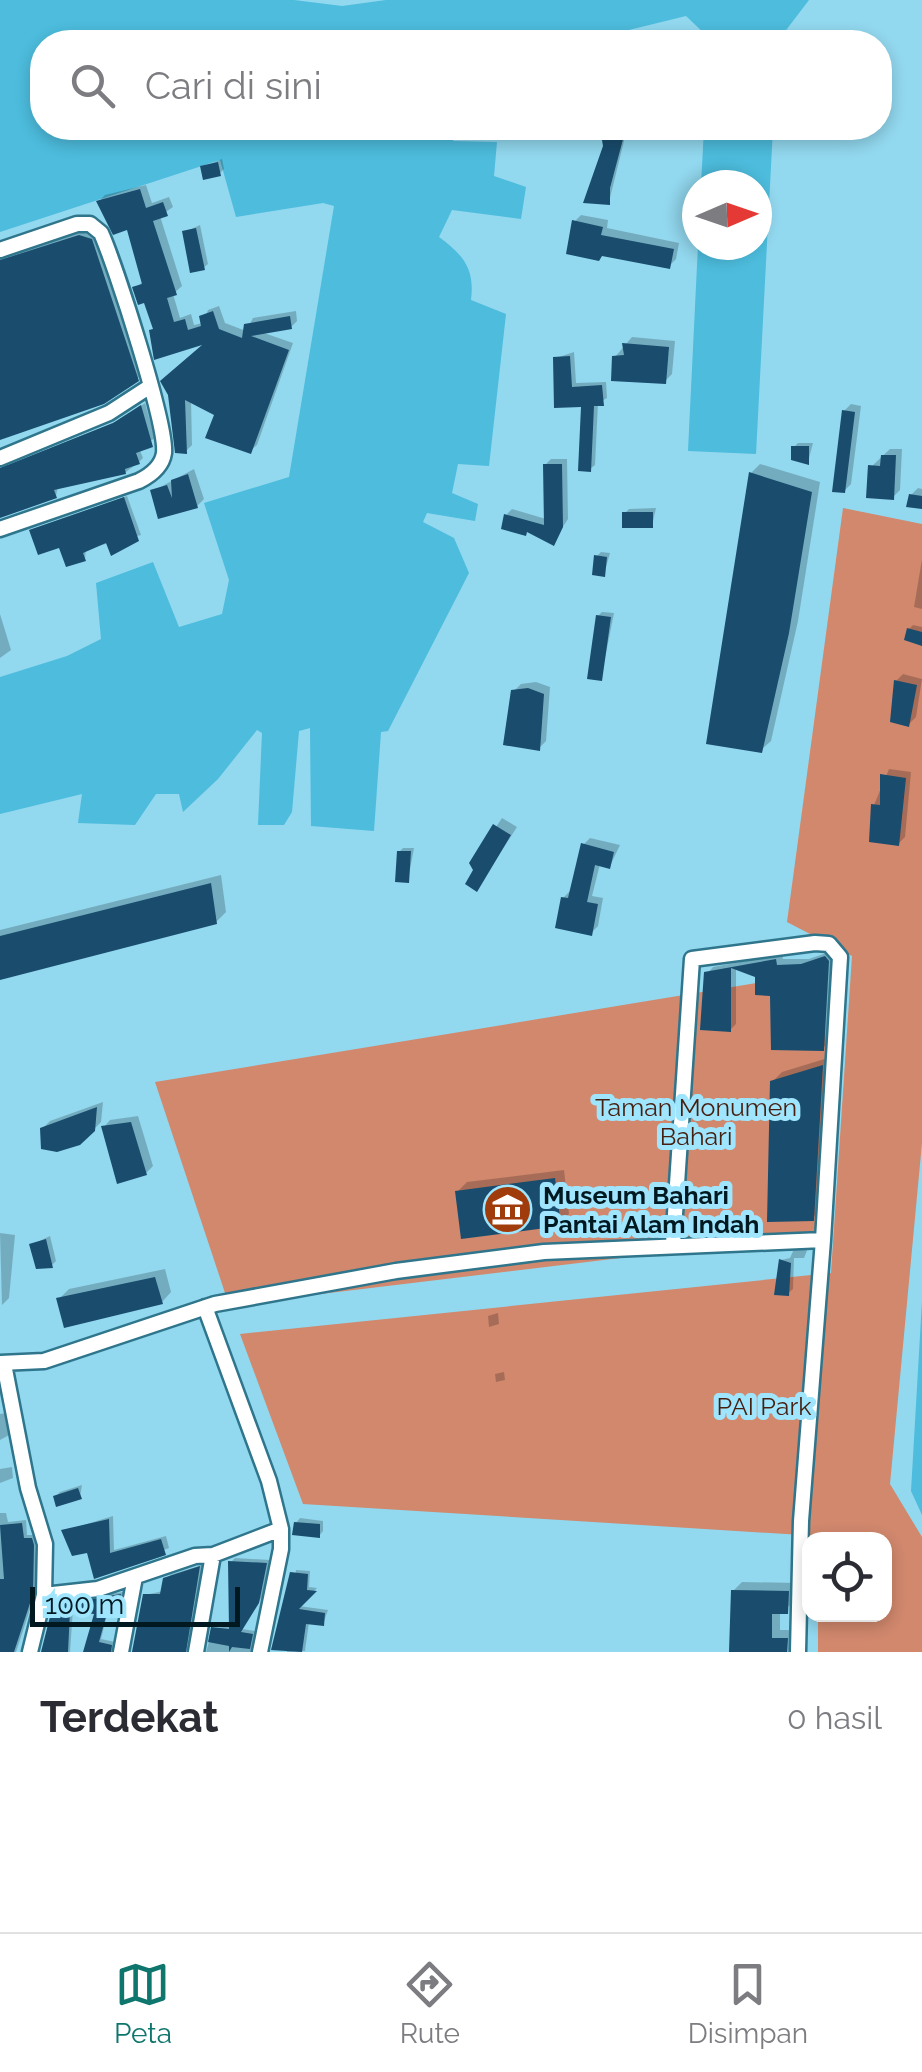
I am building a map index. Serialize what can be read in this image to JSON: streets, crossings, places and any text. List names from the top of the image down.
{
  "parks": ["Taman Monumen Bahari", "PAI Park"],
  "places": {
    "museum": ["Museum Bahari Pantai Alam Indah"]
  },
  "scale_bar": "100 m",
  "north": "right",
  "page": {
    "search": "Cari di sini",
    "scale": "100 m",
    "heading": ["Terdekat", "0 hasil"],
    "nav": ["Peta", "Rute", "Disimpan"]
  }
}
